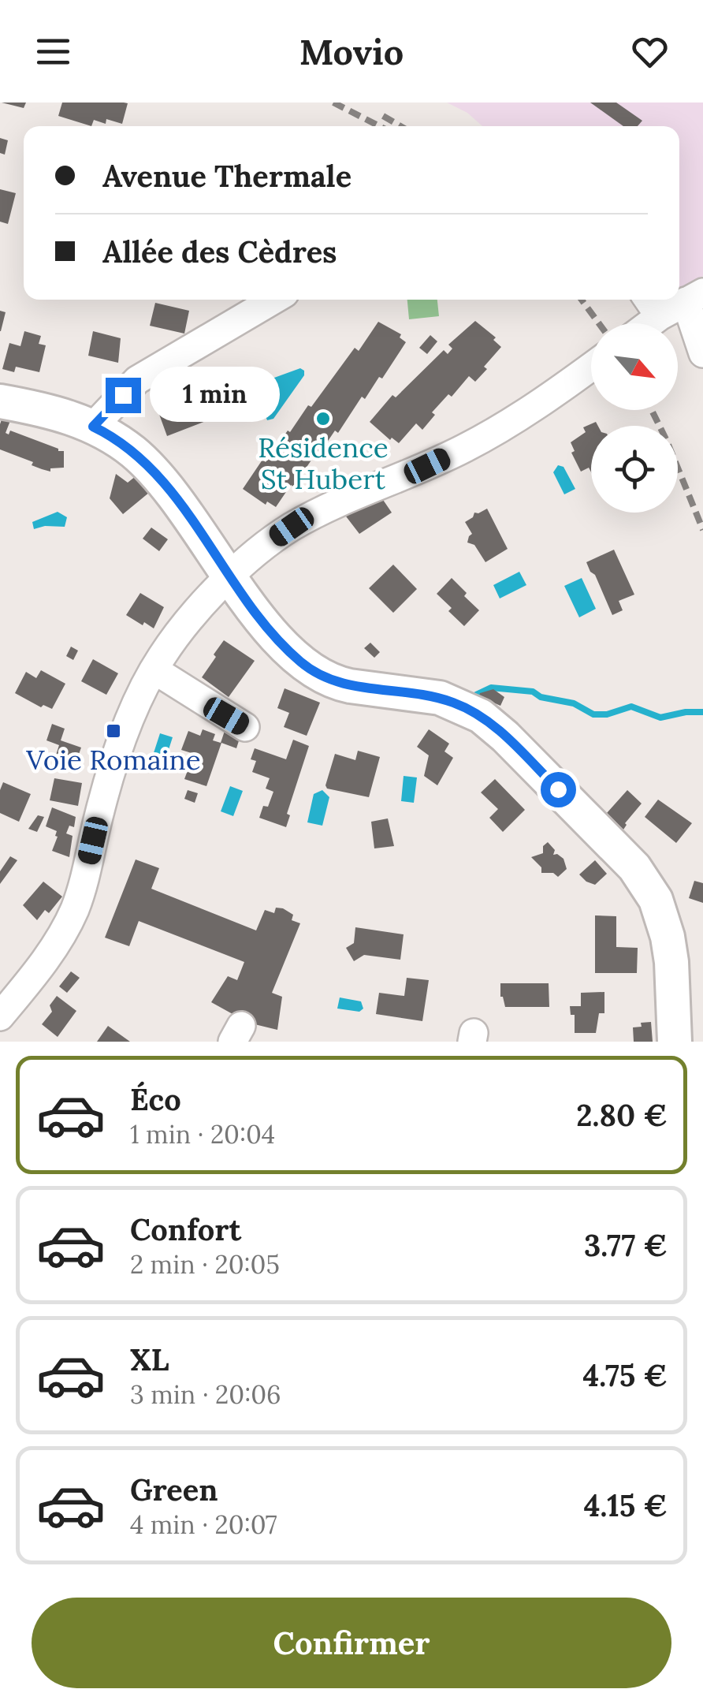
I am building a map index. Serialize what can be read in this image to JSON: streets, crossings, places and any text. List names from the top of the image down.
{
  "places": {
    "other": ["Résidence St Hubert"],
    "transit": ["Voie Romaine"]
  },
  "north": "bottom right",
  "page": {
    "header": "Movio",
    "banner": ["Avenue Thermale", "Allée des Cèdres"],
    "bubble": "1 min",
    "list": [
      {
        "name": "Éco",
        "note": "1 min · 20:04",
        "value": "2.80 €"
      },
      {
        "name": "Confort",
        "note": "2 min · 20:05",
        "value": "3.77 €"
      },
      {
        "name": "XL",
        "note": "3 min · 20:06",
        "value": "4.75 €"
      },
      {
        "name": "Green",
        "note": "4 min · 20:07",
        "value": "4.15 €"
      }
    ],
    "buttons": "Confirmer"
  }
}
